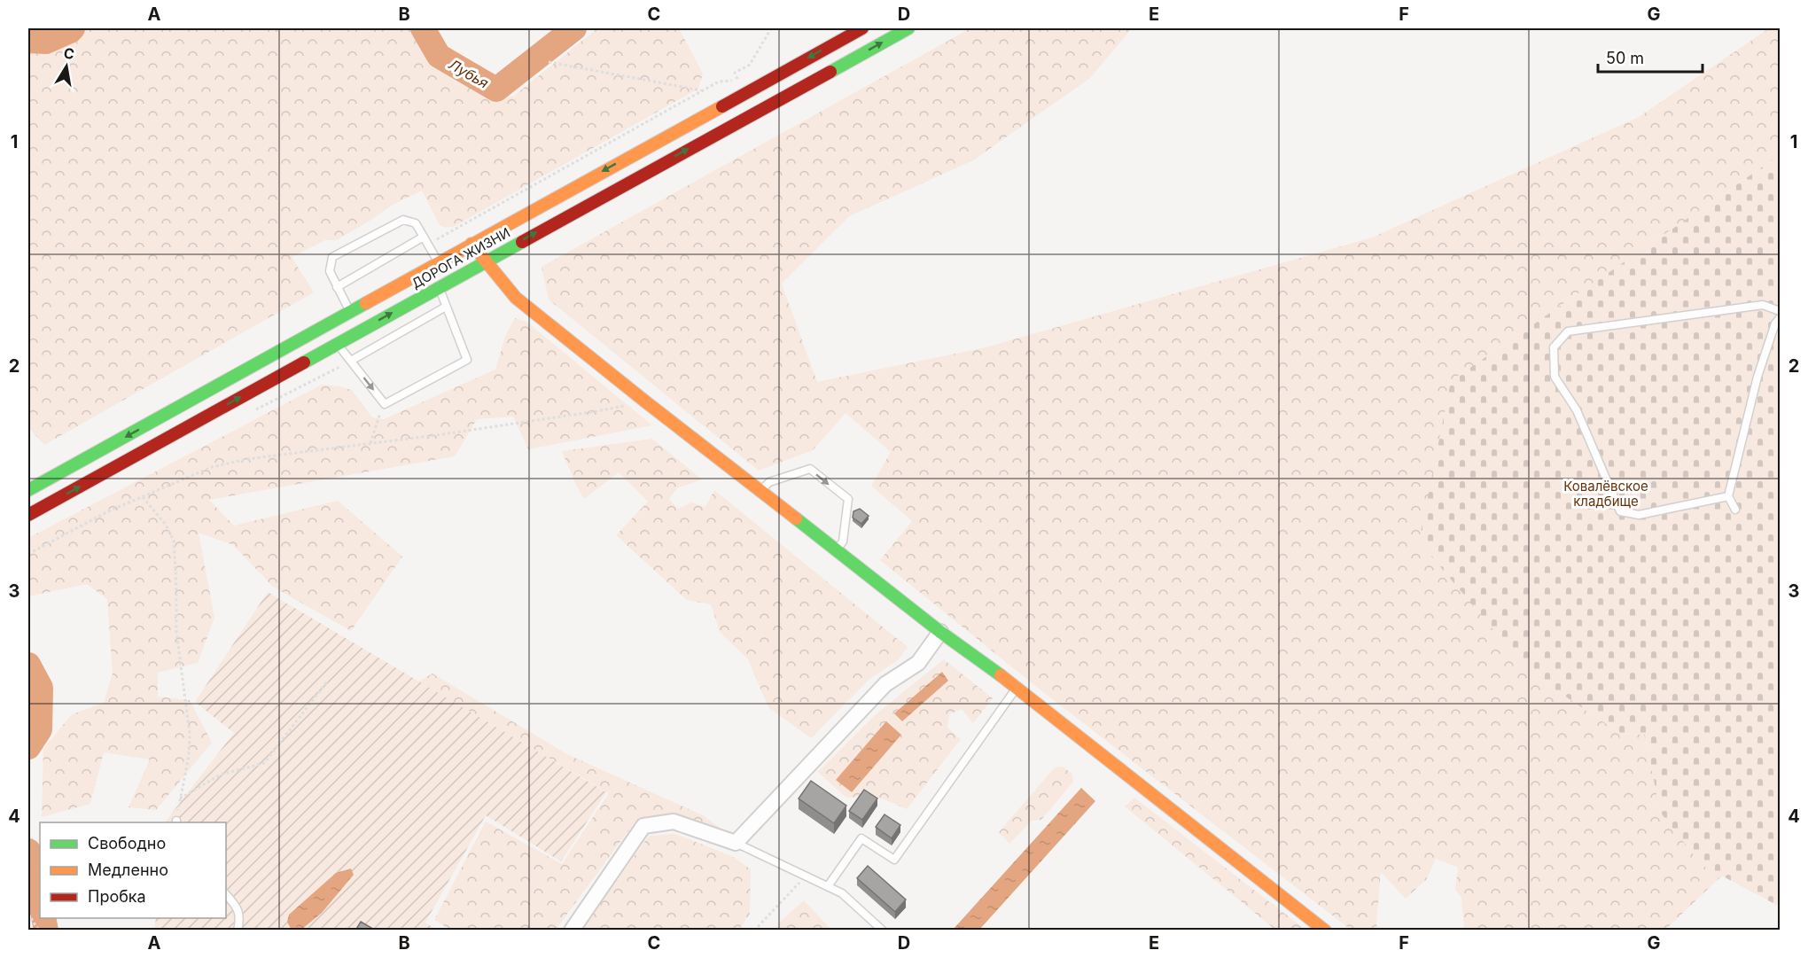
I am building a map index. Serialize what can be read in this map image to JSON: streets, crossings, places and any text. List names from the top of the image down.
{
  "streets": {
    "main road": ["ДОРОГА ЖИЗНИ"]
  },
  "water": ["Лубья"],
  "parks": ["Ковалёвское кладбище"],
  "legend": ["Свободно", "Медленно", "Пробка"],
  "scale_bar": "50 m",
  "north": "top",
  "grid": {
    "columns": [
      "A",
      "B",
      "C",
      "D",
      "E",
      "F",
      "G"
    ],
    "rows": [
      "1",
      "2",
      "3",
      "4"
    ]
  }
}
